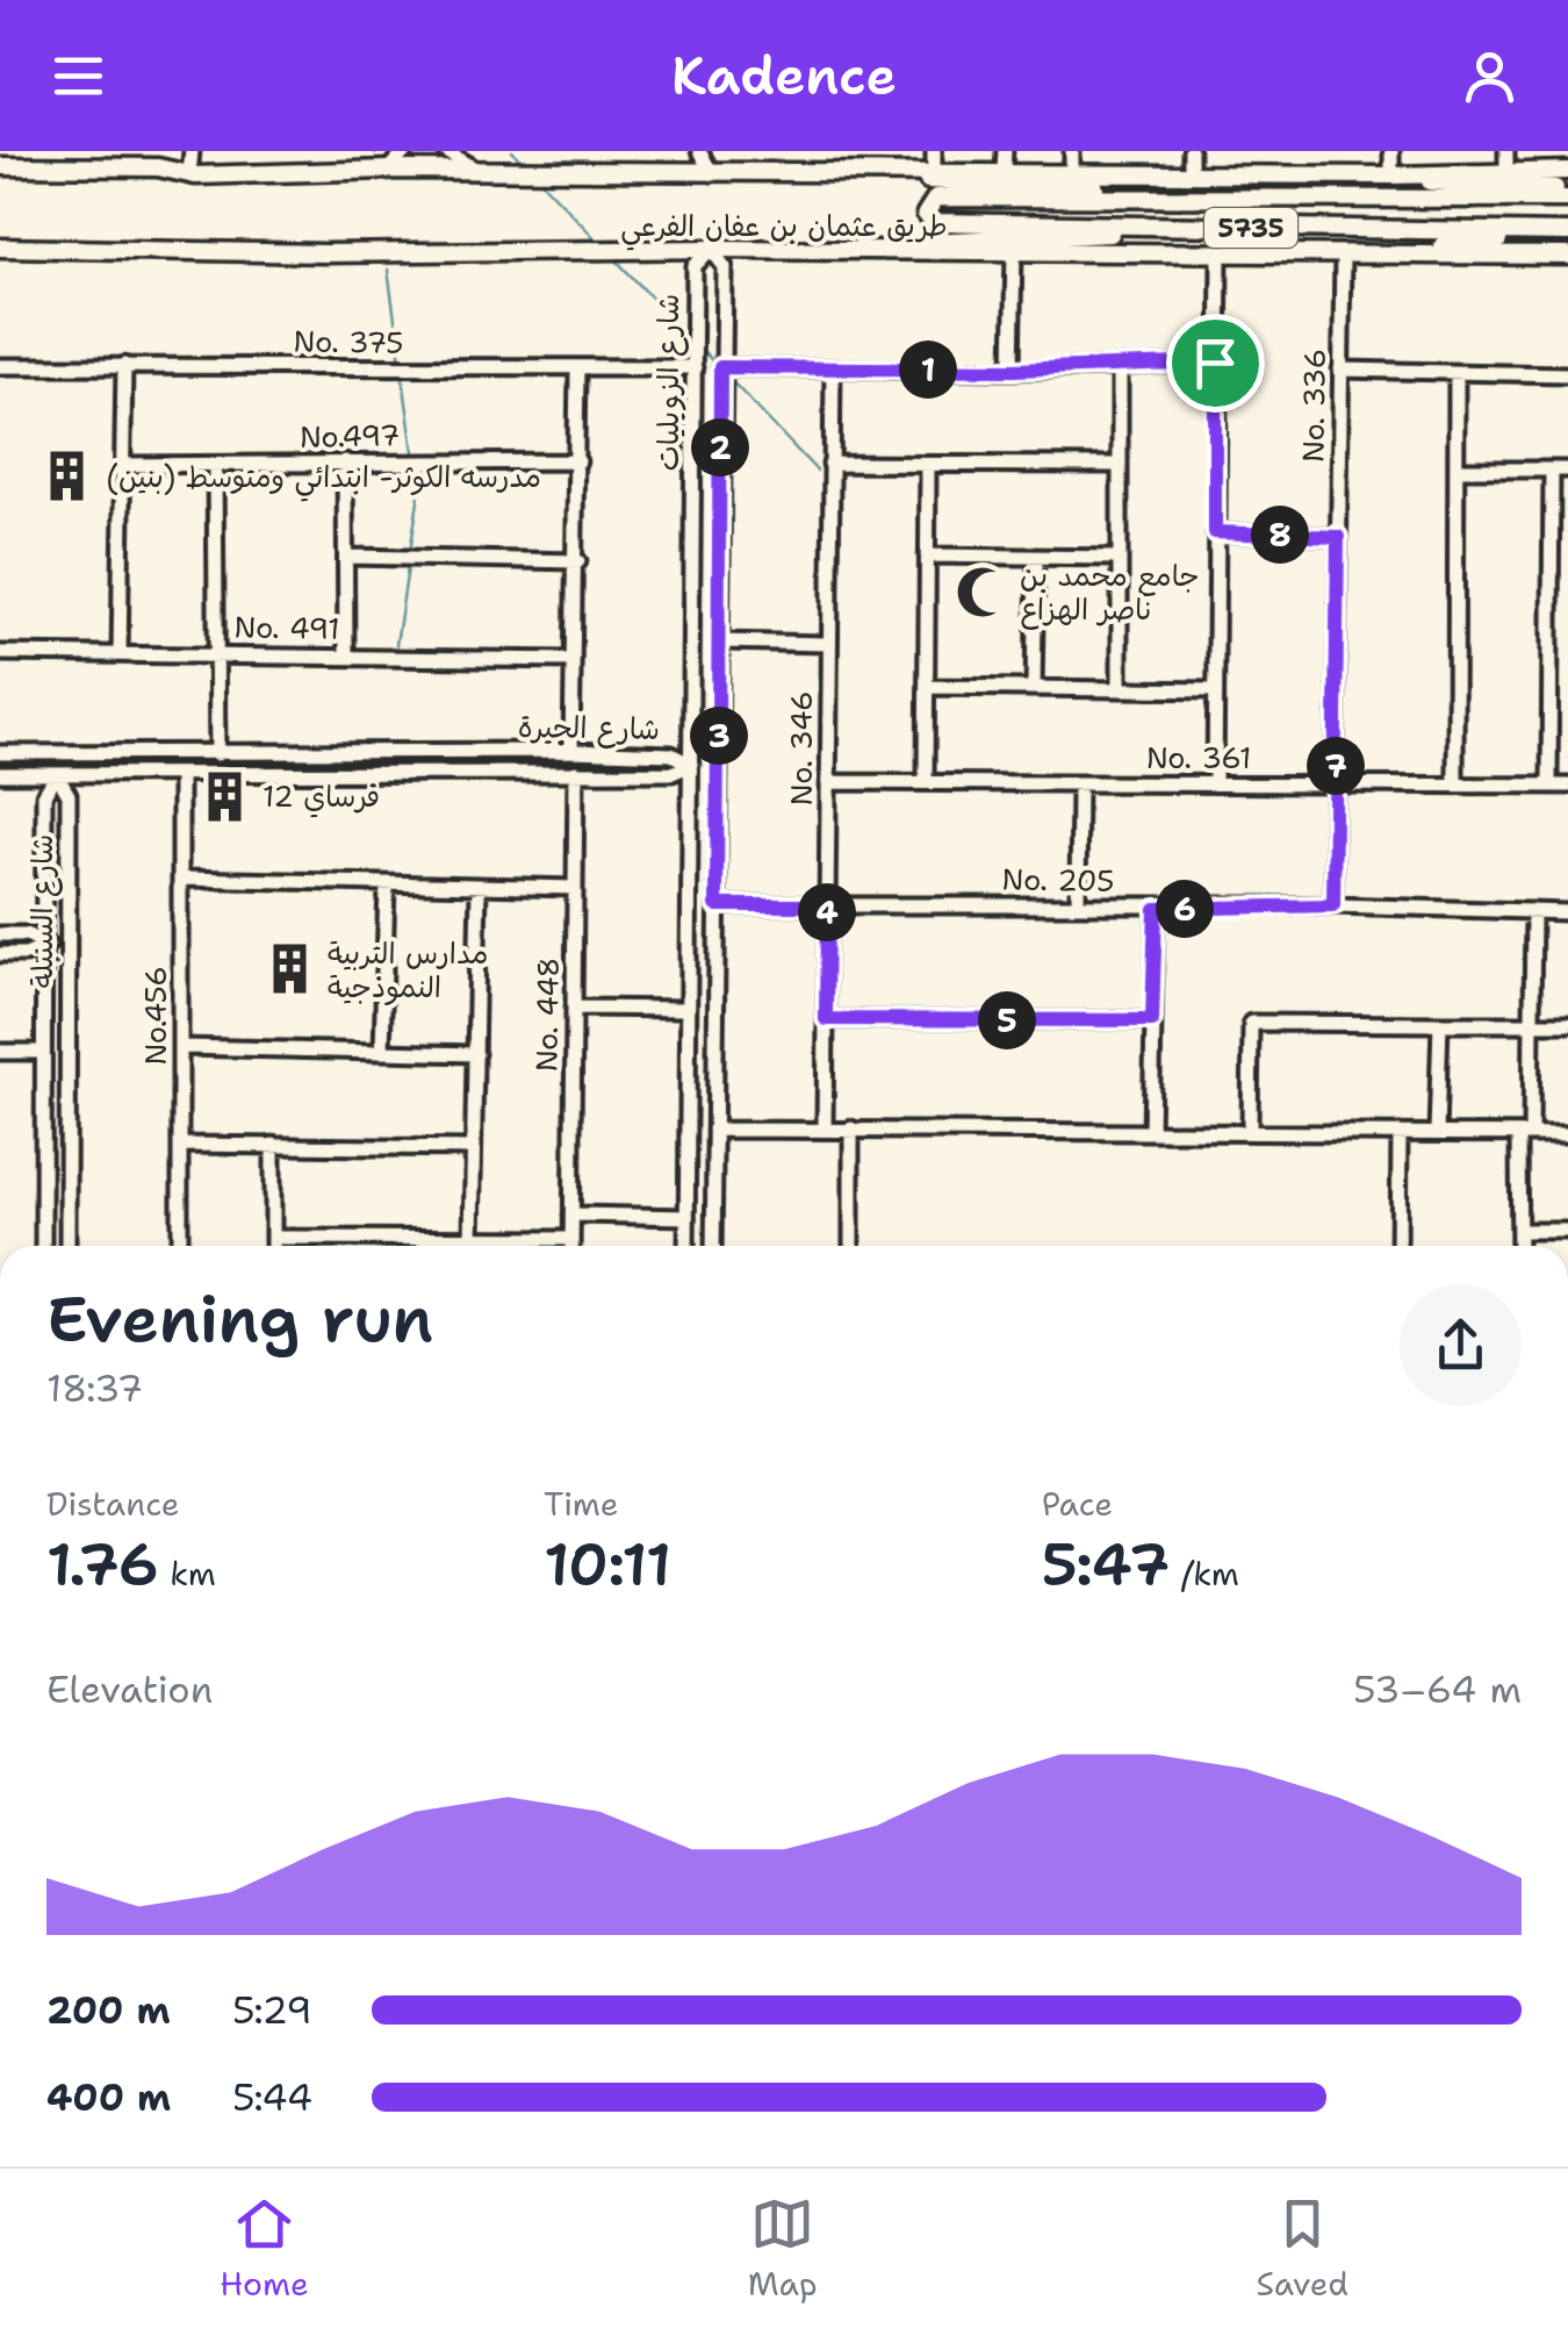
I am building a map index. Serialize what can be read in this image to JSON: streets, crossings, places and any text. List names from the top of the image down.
{
  "streets": {
    "main road": ["طريق عثمان بن عفان الفرعي", "5735"],
    "street": [
      "No. 375",
      "شارع الزويليات",
      "No. 336",
      "No.497",
      "No. 491",
      "شارع الجيرة",
      "No. 346",
      "No. 361",
      "No. 205",
      "شارع السنبلة",
      "No. 448",
      "No.456"
    ]
  },
  "crossings": [
    ["طريق عثمان بن عفان الفرعي", "شارع الزويليات"],
    ["طريق عثمان بن عفان الفرعي", "No. 336"],
    ["No. 375", "شارع الزويليات"],
    ["شارع الزويليات", "شارع الجيرة"],
    ["شارع الزويليات", "No. 205"],
    ["No. 336", "No. 361"],
    ["No. 336", "No. 205"],
    ["شارع الجيرة", "شارع السنبلة"],
    ["شارع الجيرة", "No. 448"],
    ["شارع الجيرة", "No.456"],
    ["No. 346", "No. 361"],
    ["No. 346", "No. 205"]
  ],
  "places": {
    "building": ["مدرسه الكوثر- ابتدائي ومتوسط (بنين)", "فرساي 12", "مدارس التربية النموذجية"],
    "mosque": ["جامع محمد بن ناصر الهزاع"]
  },
  "page": {
    "header": "Kadence",
    "pins": [
      "1",
      "2",
      "8",
      "3",
      "7",
      "6",
      "4",
      "5"
    ],
    "heading": ["Evening run", "18:37"],
    "stats": [
      ["Distance", "1.76 km"],
      ["Time", "10:11"],
      ["Pace", "5:47 /km"]
    ],
    "chart": ["Elevation", "53–64 m"],
    "list": [
      {
        "name": "200 m",
        "note": "5:29"
      },
      {
        "name": "400 m",
        "note": "5:44"
      }
    ],
    "tabs": ["Home", "Map", "Saved"]
  }
}
